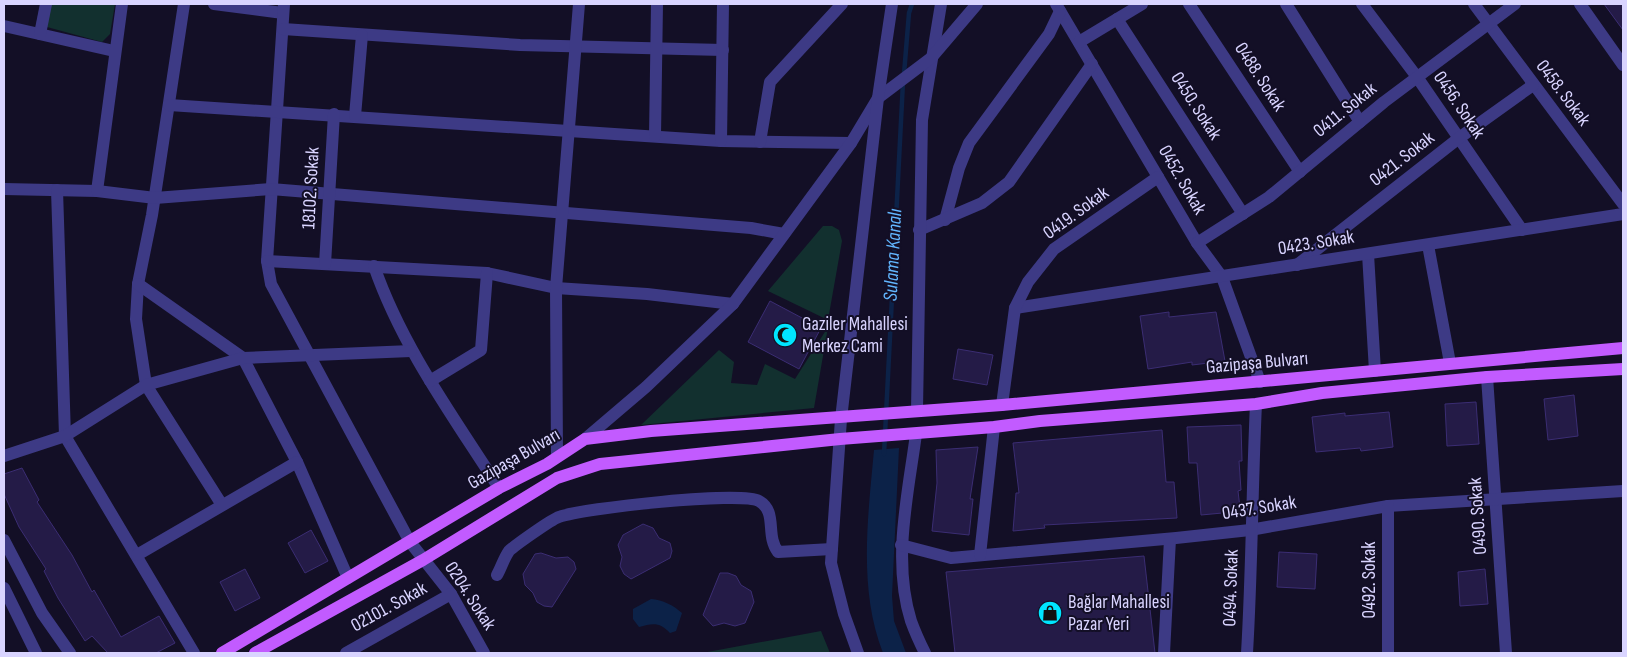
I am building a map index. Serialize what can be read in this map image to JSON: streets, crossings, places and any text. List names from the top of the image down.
{
  "streets": {
    "main road": ["Gazipaşa Bulvarı"],
    "street": [
      "0488. Sokak",
      "0458. Sokak",
      "0456. Sokak",
      "0450. Sokak",
      "0411. Sokak",
      "0421. Sokak",
      "0452. Sokak",
      "18102. Sokak",
      "0419. Sokak",
      "0423. Sokak",
      "0437. Sokak",
      "0490. Sokak",
      "0492. Sokak",
      "0494. Sokak",
      "0204. Sokak",
      "02101. Sokak"
    ]
  },
  "crossings": [
    ["0488. Sokak", "0411. Sokak"],
    ["0458. Sokak", "0411. Sokak"],
    ["0458. Sokak", "0421. Sokak"],
    ["0456. Sokak", "0411. Sokak"],
    ["0456. Sokak", "0421. Sokak"],
    ["0456. Sokak", "0423. Sokak"],
    ["0450. Sokak", "0411. Sokak"],
    ["0411. Sokak", "0452. Sokak"],
    ["0421. Sokak", "0423. Sokak"],
    ["0452. Sokak", "0419. Sokak"],
    ["0452. Sokak", "0423. Sokak"],
    ["0452. Sokak", "Gazipaşa Bulvarı"],
    ["0419. Sokak", "0423. Sokak"],
    ["0419. Sokak", "Gazipaşa Bulvarı"],
    ["Gazipaşa Bulvarı", "0490. Sokak"],
    ["Gazipaşa Bulvarı", "0494. Sokak"],
    ["Gazipaşa Bulvarı", "0204. Sokak"],
    ["0437. Sokak", "0490. Sokak"],
    ["0437. Sokak", "0492. Sokak"],
    ["0437. Sokak", "0494. Sokak"],
    ["0204. Sokak", "02101. Sokak"]
  ],
  "water": ["Sulama Kanalı"],
  "places": {
    "mosque": ["Gaziler Mahallesi Merkez Cami"],
    "shop": ["Bağlar Mahallesi Pazar Yeri"]
  }
}
